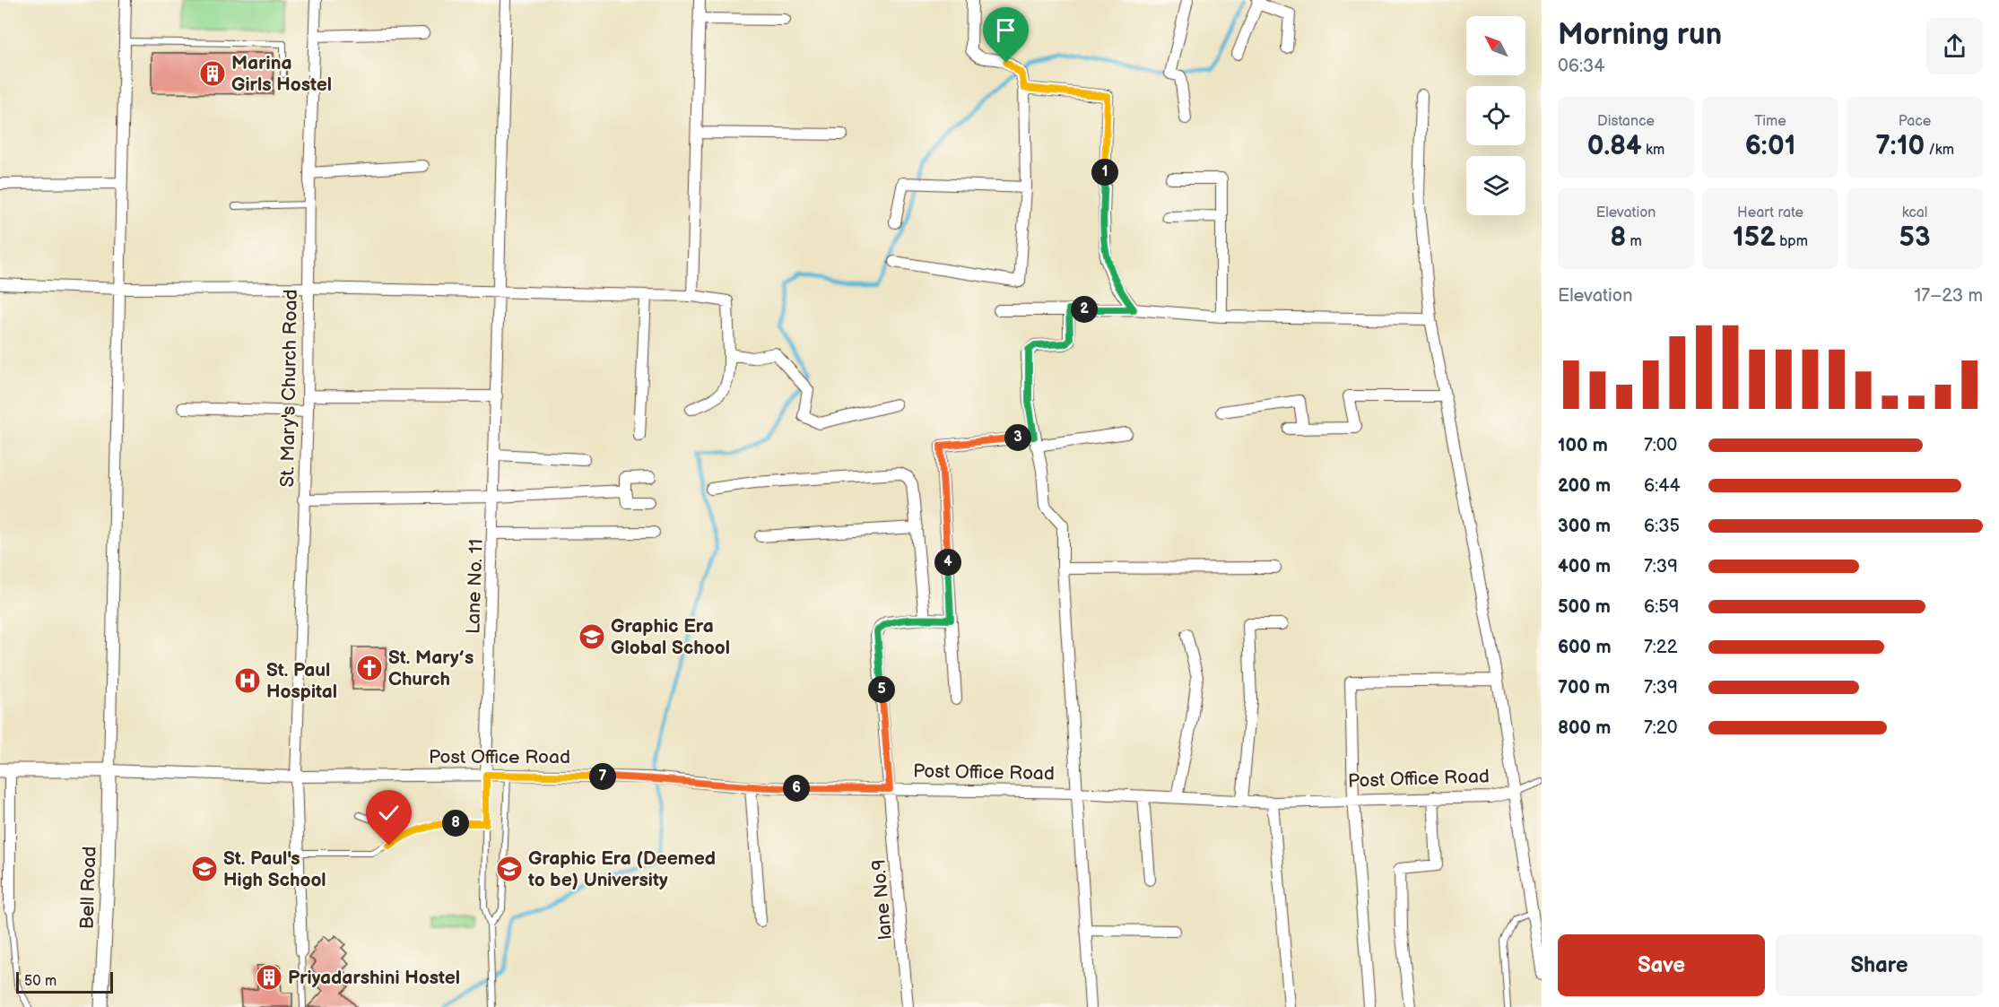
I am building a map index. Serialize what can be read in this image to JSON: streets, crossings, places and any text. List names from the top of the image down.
{
  "streets": {
    "street": [
      "St. Mary's Church Road",
      "Lane No. 11",
      "Post Office Road",
      "Bell Road",
      "lane No.9"
    ]
  },
  "crossings": [
    ["St. Mary's Church Road", "Post Office Road"],
    ["Lane No. 11", "Post Office Road"],
    ["Post Office Road", "Bell Road"],
    ["Post Office Road", "lane No.9"]
  ],
  "places": {
    "building": ["Marina Girls Hostel", "Priyadarshini Hostel"],
    "school or university": ["Graphic Era Global School", "St. Paul's High School", "Graphic Era (Deemed to be) University"],
    "church": ["St. Mary’s Church"],
    "hospital": ["St. Paul Hospital"]
  },
  "scale_bar": "50 m",
  "north": "top left",
  "page": {
    "heading": ["Morning run", "06:34"],
    "stats": [
      ["Distance", "0.84 km"],
      ["Time", "6:01"],
      ["Pace", "7:10 /km"],
      ["Elevation", "8 m"],
      ["Heart rate", "152 bpm"],
      ["kcal", "53"]
    ],
    "pins": [
      "1",
      "2",
      "3",
      "4",
      "5",
      "7",
      "6",
      "8"
    ],
    "chart": ["Elevation", "17–23 m"],
    "list": [
      {
        "name": "100 m",
        "note": "7:00"
      },
      {
        "name": "200 m",
        "note": "6:44"
      },
      {
        "name": "300 m",
        "note": "6:35"
      },
      {
        "name": "400 m",
        "note": "7:39"
      },
      {
        "name": "500 m",
        "note": "6:59"
      },
      {
        "name": "600 m",
        "note": "7:22"
      },
      {
        "name": "700 m",
        "note": "7:39"
      },
      {
        "name": "800 m",
        "note": "7:20"
      }
    ],
    "buttons": ["Save", "Share"],
    "scale": "50 m"
  }
}
